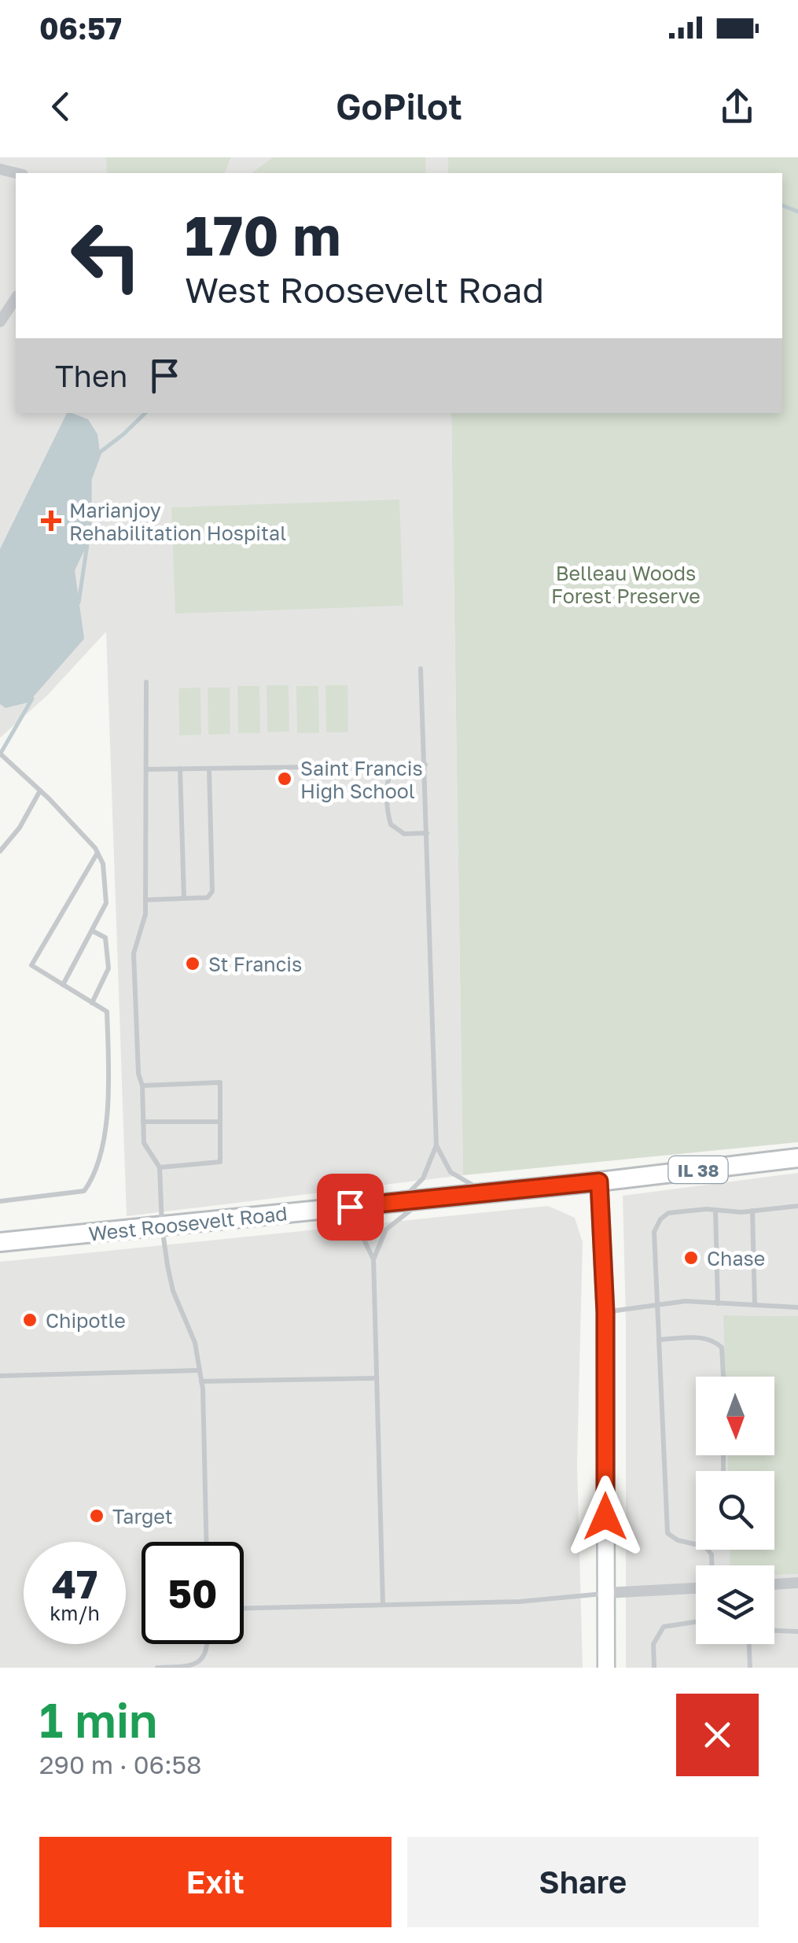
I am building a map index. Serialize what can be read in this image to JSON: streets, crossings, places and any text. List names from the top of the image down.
{
  "streets": {
    "main road": ["IL 38", "West Roosevelt Road"]
  },
  "parks": ["Belleau Woods Forest Preserve"],
  "places": {
    "health": ["Marianjoy Rehabilitation Hospital"],
    "other": [
      "Saint Francis High School",
      "St Francis",
      "Chase",
      "Chipotle",
      "Target"
    ]
  },
  "north": "bottom",
  "page": {
    "status": "06:57",
    "header": "GoPilot",
    "turn": ["170 m", "West Roosevelt Road"],
    "then": "Then",
    "speed": "47 km/h",
    "limit": "50",
    "heading": ["1 min", "290 m · 06:58"],
    "buttons": ["Exit", "Share"]
  }
}
